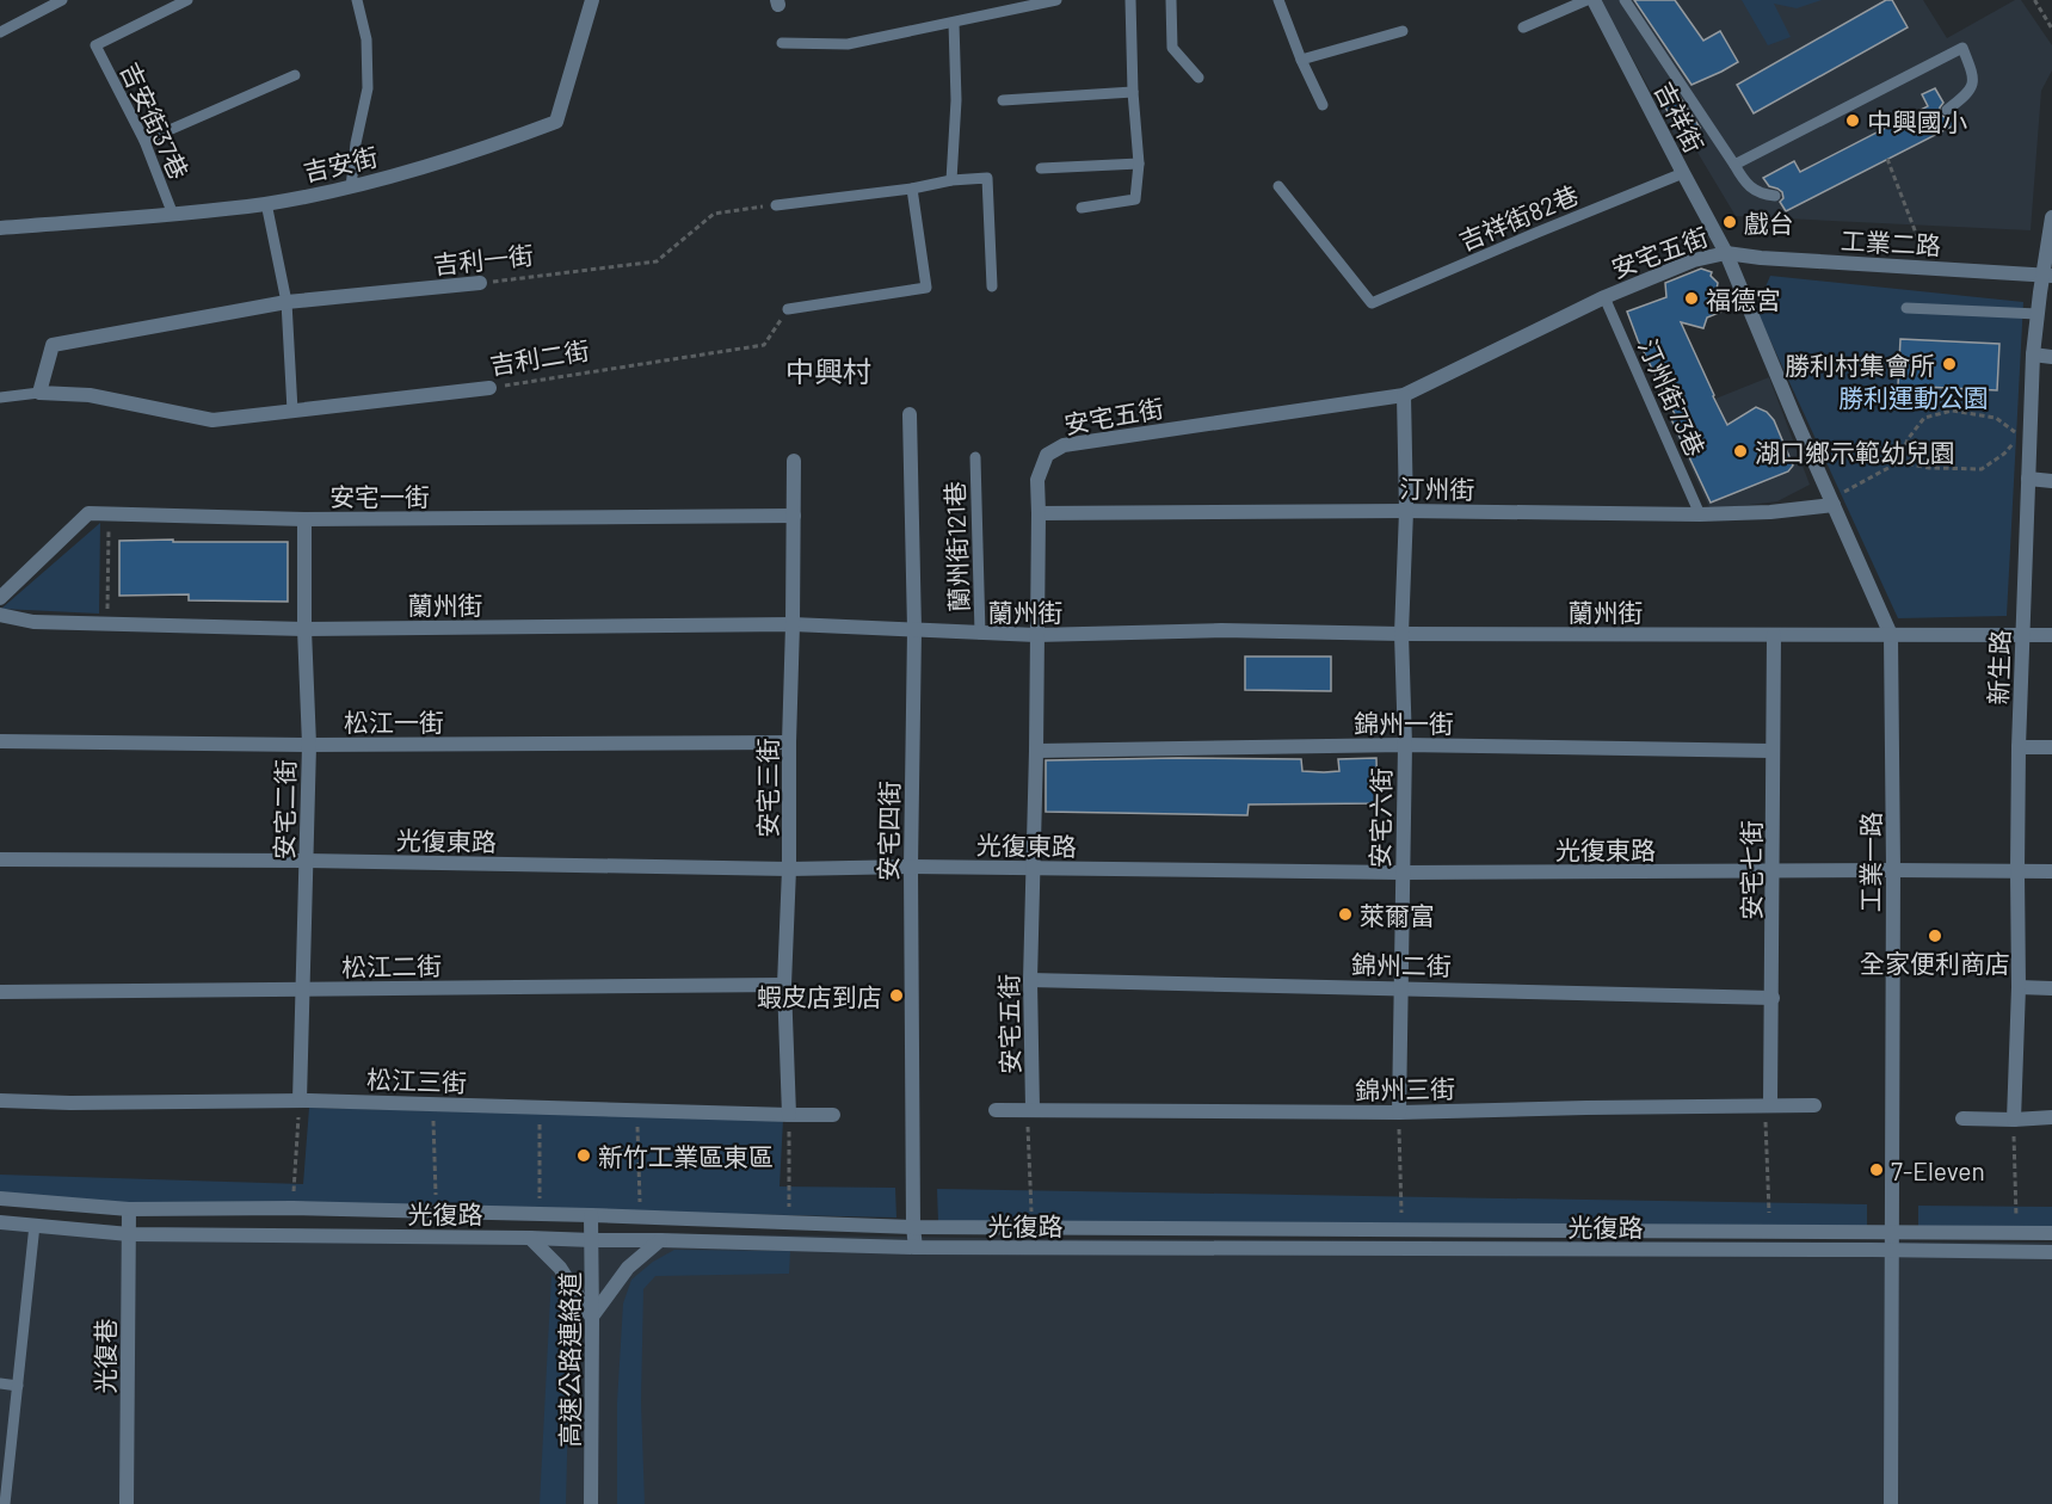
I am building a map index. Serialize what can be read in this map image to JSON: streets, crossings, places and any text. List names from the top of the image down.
{
  "streets": {
    "street": [
      "吉祥街",
      "吉安街",
      "工業二路",
      "安宅五街",
      "吉利一街",
      "吉利二街",
      "汀州街",
      "安宅一街",
      "蘭州街",
      "新生路",
      "松江一街",
      "錦州一街",
      "安宅三街",
      "安宅二街",
      "安宅六街",
      "安宅四街",
      "光復東路",
      "工業一路",
      "安宅七街",
      "錦州二街",
      "松江二街",
      "松江三街",
      "錦州三街",
      "光復路",
      "光復巷",
      "高速公路連絡道"
    ],
    "lane": [
      "吉安街37巷",
      "吉祥街82巷",
      "汀州街73巷",
      "蘭州街121巷"
    ]
  },
  "crossings": [
    ["吉祥街", "吉祥街82巷"],
    ["吉祥街", "工業二路"],
    ["吉祥街", "安宅五街"],
    ["吉祥街", "工業一路"],
    ["吉安街37巷", "吉安街"],
    ["工業二路", "安宅五街"],
    ["工業二路", "新生路"],
    ["工業二路", "工業一路"],
    ["安宅五街", "汀州街73巷"],
    ["安宅五街", "汀州街"],
    ["安宅五街", "蘭州街"],
    ["安宅五街", "錦州一街"],
    ["安宅五街", "安宅六街"],
    ["安宅五街", "光復東路"],
    ["安宅五街", "工業一路"],
    ["安宅五街", "錦州二街"],
    ["安宅五街", "錦州三街"],
    ["吉利一街", "吉利二街"],
    ["汀州街73巷", "汀州街"],
    ["汀州街", "安宅六街"],
    ["汀州街", "工業一路"],
    ["安宅一街", "安宅三街"],
    ["安宅一街", "安宅二街"],
    ["蘭州街121巷", "蘭州街"],
    ["蘭州街", "新生路"],
    ["蘭州街", "安宅三街"],
    ["蘭州街", "安宅二街"],
    ["蘭州街", "安宅六街"],
    ["蘭州街", "安宅四街"],
    ["蘭州街", "工業一路"],
    ["蘭州街", "安宅七街"],
    ["新生路", "光復東路"],
    ["松江一街", "安宅三街"],
    ["松江一街", "安宅二街"],
    ["錦州一街", "安宅六街"],
    ["錦州一街", "安宅七街"],
    ["安宅三街", "光復東路"],
    ["安宅三街", "松江二街"],
    ["安宅三街", "松江三街"],
    ["安宅二街", "光復東路"],
    ["安宅二街", "松江二街"],
    ["安宅二街", "松江三街"],
    ["安宅六街", "光復東路"],
    ["安宅六街", "錦州二街"],
    ["安宅六街", "錦州三街"],
    ["安宅四街", "光復東路"],
    ["安宅四街", "光復路"],
    ["光復東路", "工業一路"],
    ["光復東路", "安宅七街"],
    ["工業一路", "光復路"],
    ["安宅七街", "錦州二街"],
    ["安宅七街", "錦州三街"],
    ["光復路", "光復巷"],
    ["光復路", "高速公路連絡道"]
  ],
  "districts": ["中興村"],
  "parks": ["勝利運動公園"],
  "places": [
    "中興國小",
    "戲台",
    "福德宮",
    "勝利村集會所",
    "湖口鄉示範幼兒園",
    "萊爾富",
    "全家便利商店",
    "蝦皮店到店",
    "新竹工業區東區",
    "7-Eleven"
  ]
}
